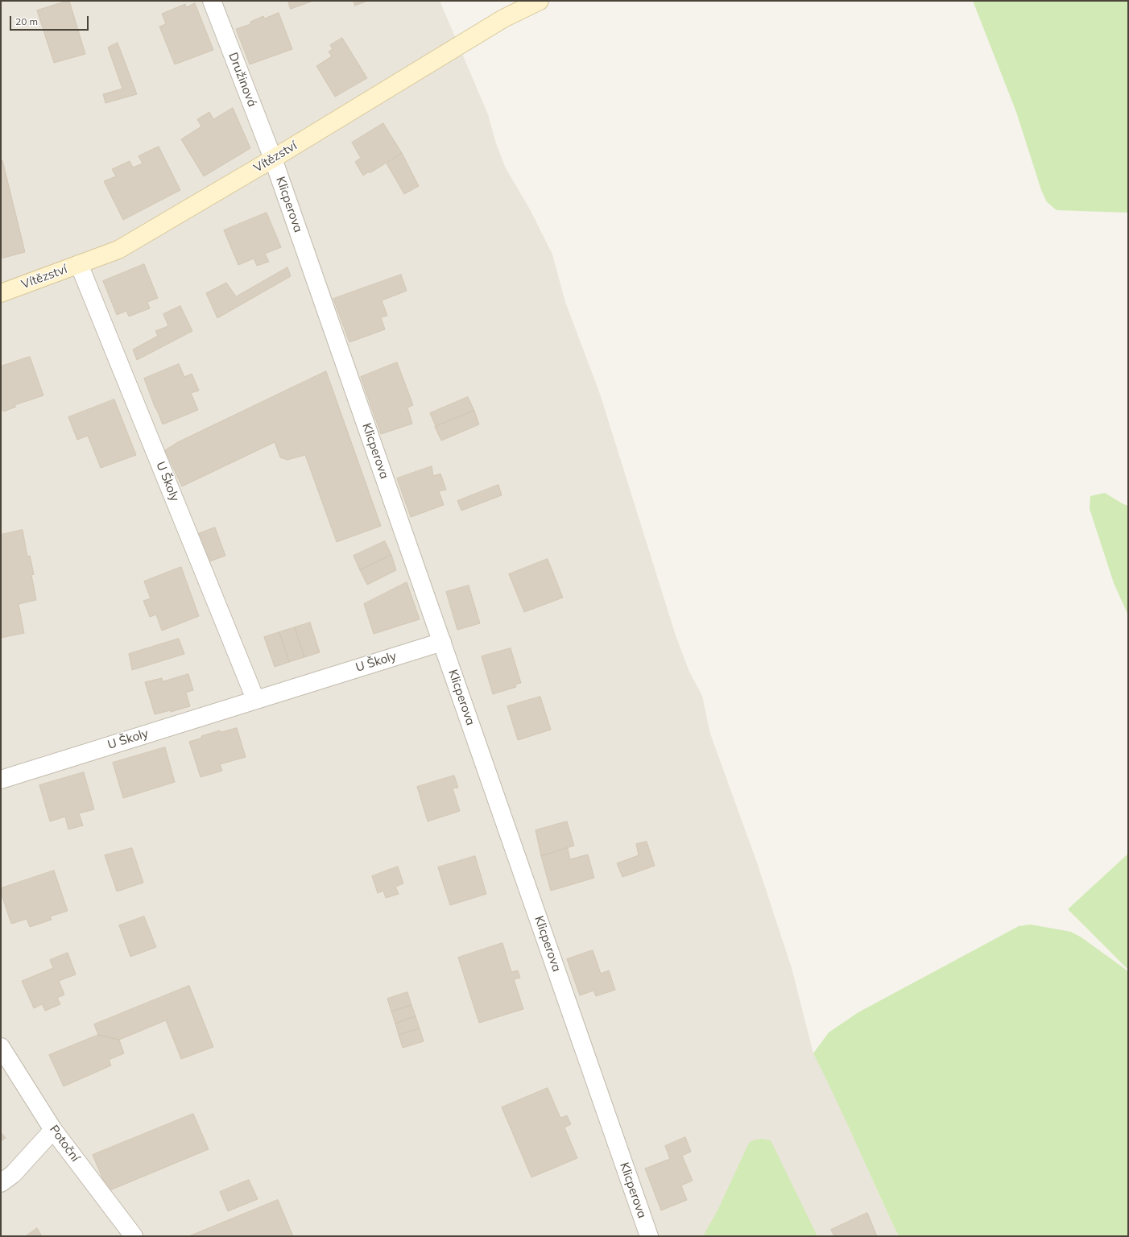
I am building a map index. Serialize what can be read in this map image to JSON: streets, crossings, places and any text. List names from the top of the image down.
{
  "streets": {
    "main road": ["Vítězství"],
    "street": [
      "Družinová",
      "Klicperova",
      "U Školy",
      "Potoční"
    ]
  },
  "crossings": [
    ["Družinová", "Vítězství"],
    ["Družinová", "Klicperova"],
    ["Vítězství", "Klicperova"],
    ["Vítězství", "U Školy"],
    ["Klicperova", "U Školy"]
  ],
  "scale_bar": "20 m"
}
